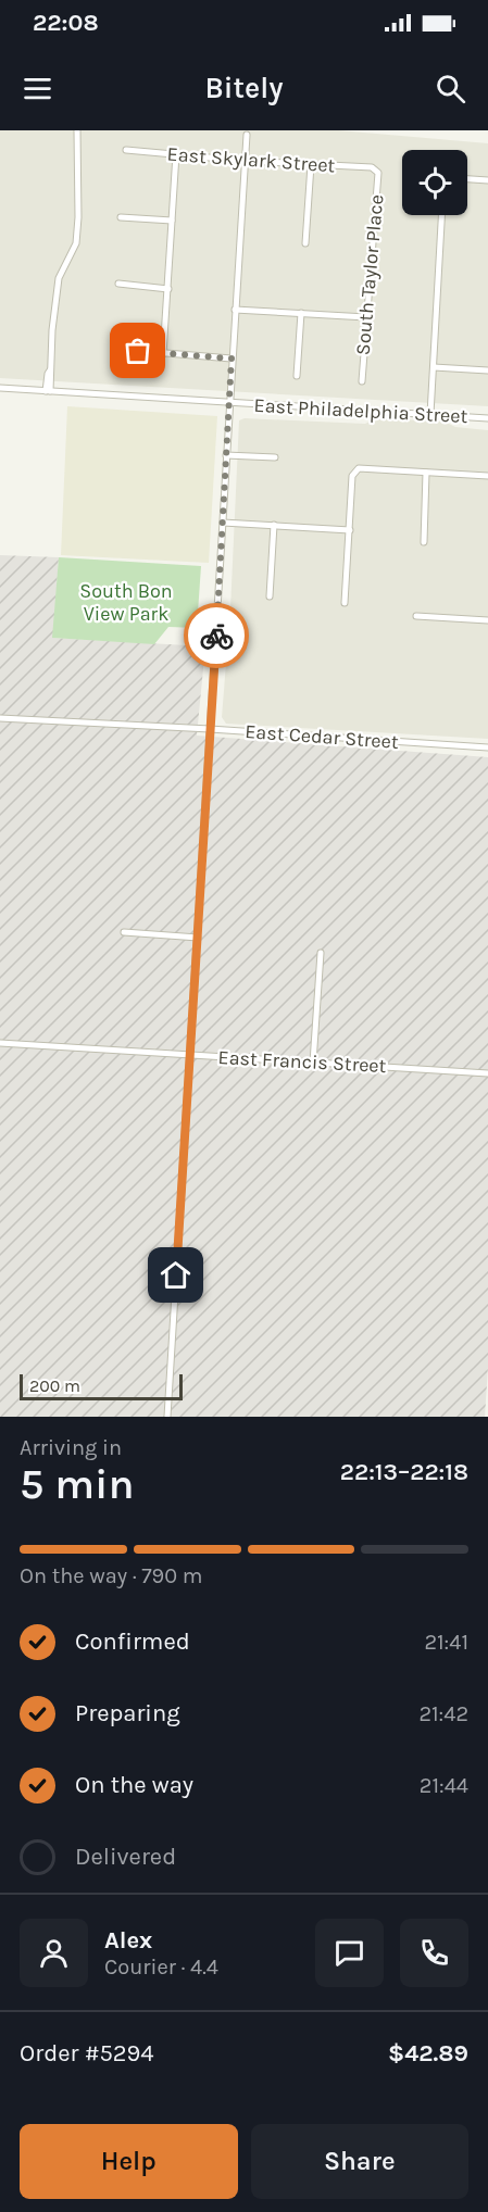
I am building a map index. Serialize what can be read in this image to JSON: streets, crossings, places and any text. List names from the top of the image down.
{
  "streets": {
    "street": [
      "East Skylark Street",
      "South Taylor Place",
      "East Philadelphia Street",
      "East Cedar Street",
      "East Francis Street"
    ]
  },
  "crossings": [
    ["East Skylark Street", "South Taylor Place"]
  ],
  "parks": ["South Bon View Park"],
  "scale_bar": "200 m",
  "page": {
    "status": "22:08",
    "header": "Bitely",
    "scale": "200 m",
    "heading": ["5 min", "Arriving in", "22:13–22:18"],
    "panel": [
      "Alex",
      "Courier · 4.4",
      "Order #5294",
      "$42.89"
    ],
    "bar": "On the way · 790 m",
    "list": [
      ["Confirmed", "21:41"],
      ["Preparing", "21:42"],
      ["On the way", "21:44"],
      "Delivered"
    ],
    "buttons": ["Help", "Share"]
  }
}
